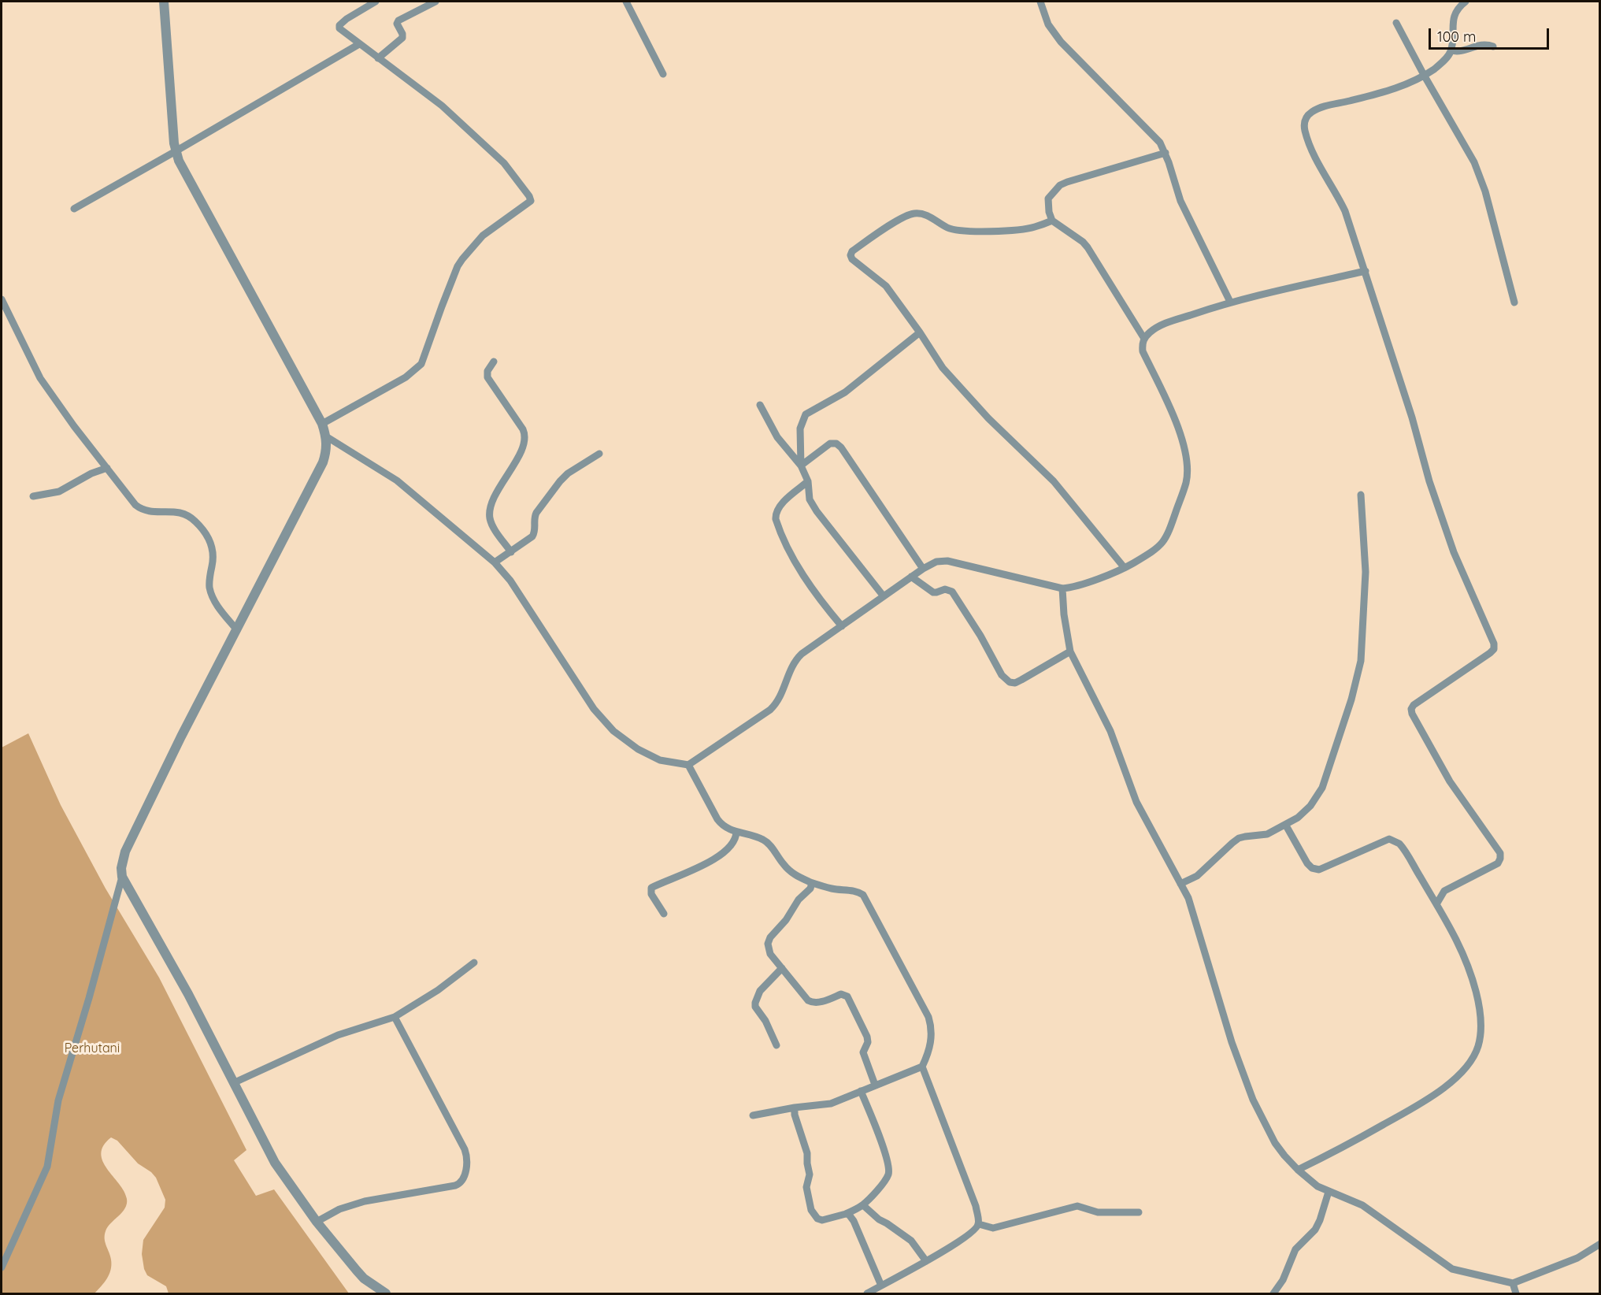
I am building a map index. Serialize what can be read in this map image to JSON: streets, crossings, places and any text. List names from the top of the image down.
{
  "parks": ["Perhutani"],
  "scale_bar": "100 m"
}
